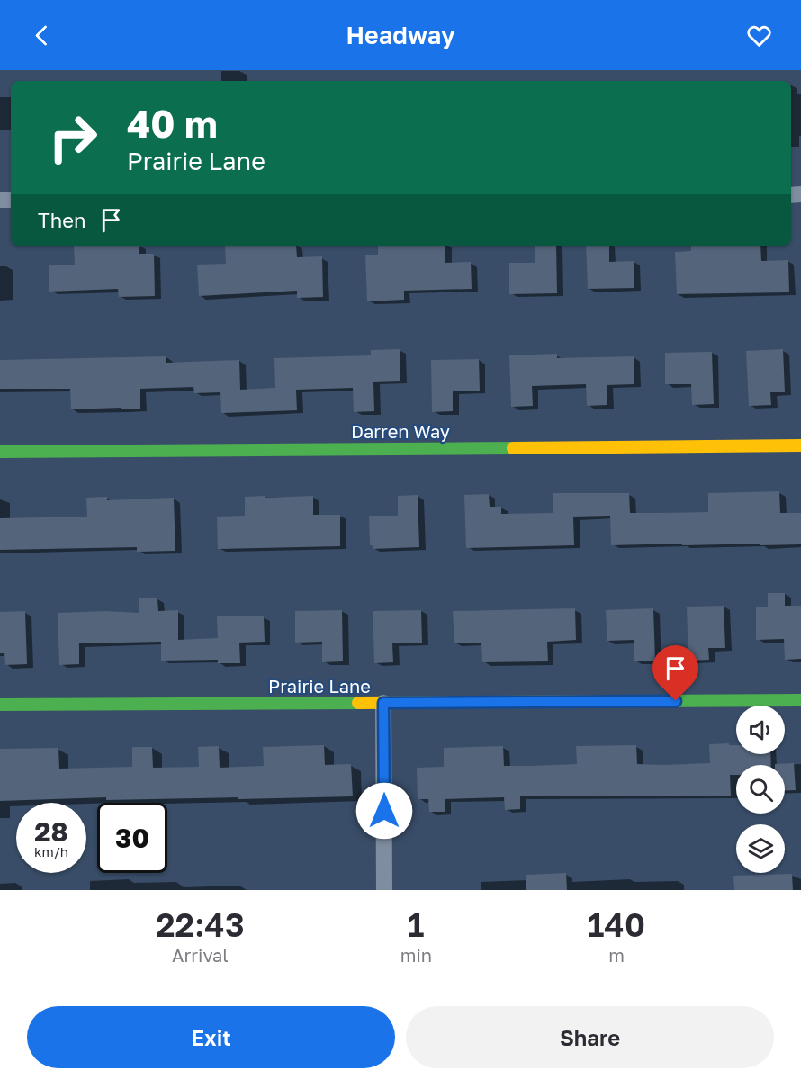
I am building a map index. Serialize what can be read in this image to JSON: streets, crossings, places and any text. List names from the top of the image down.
{
  "streets": {
    "street": ["Darren Way", "Prairie Lane"]
  },
  "page": {
    "header": "Headway",
    "turn": ["40 m", "Prairie Lane"],
    "then": "Then",
    "speed": "28 km/h",
    "limit": "30",
    "eta": [
      "22:43",
      "Arrival",
      "1",
      "min",
      "140",
      "m"
    ],
    "buttons": ["Exit", "Share"]
  }
}
